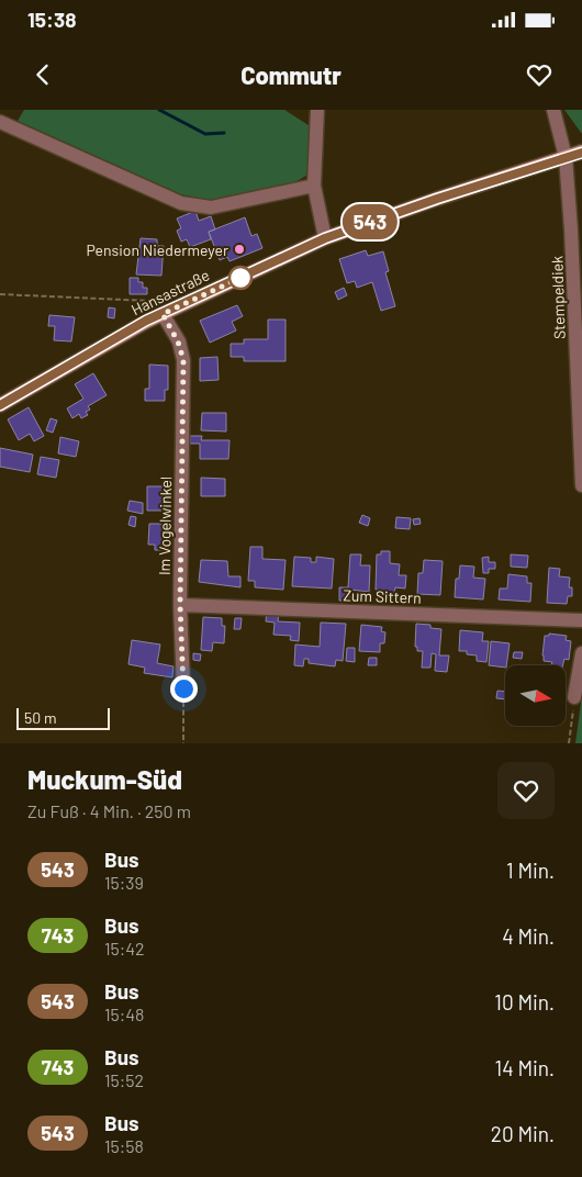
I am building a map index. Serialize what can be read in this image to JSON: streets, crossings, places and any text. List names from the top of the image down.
{
  "streets": {
    "main road": ["Hansastraße"],
    "street": ["Stempeldiek", "Im Vogelwinkel", "Zum Sittern"]
  },
  "crossings": [
    ["Hansastraße", "Stempeldiek"],
    ["Hansastraße", "Im Vogelwinkel"],
    ["Im Vogelwinkel", "Zum Sittern"]
  ],
  "places": ["Pension Niedermeyer"],
  "lines": ["bus line 543"],
  "scale_bar": "50 m",
  "north": "right",
  "page": {
    "status": "15:38",
    "header": "Commutr",
    "on_map": "543",
    "scale": "50 m",
    "heading": ["Muckum-Süd", "Zu Fuß · 4 Min. · 250 m"],
    "list": [
      {
        "mark": "543",
        "name": "Bus",
        "note": "15:39",
        "value": "1 Min."
      },
      {
        "mark": "743",
        "name": "Bus",
        "note": "15:42",
        "value": "4 Min."
      },
      {
        "mark": "543",
        "name": "Bus",
        "note": "15:48",
        "value": "10 Min."
      },
      {
        "mark": "743",
        "name": "Bus",
        "note": "15:52",
        "value": "14 Min."
      },
      {
        "mark": "543",
        "name": "Bus",
        "note": "15:58",
        "value": "20 Min."
      }
    ]
  }
}
